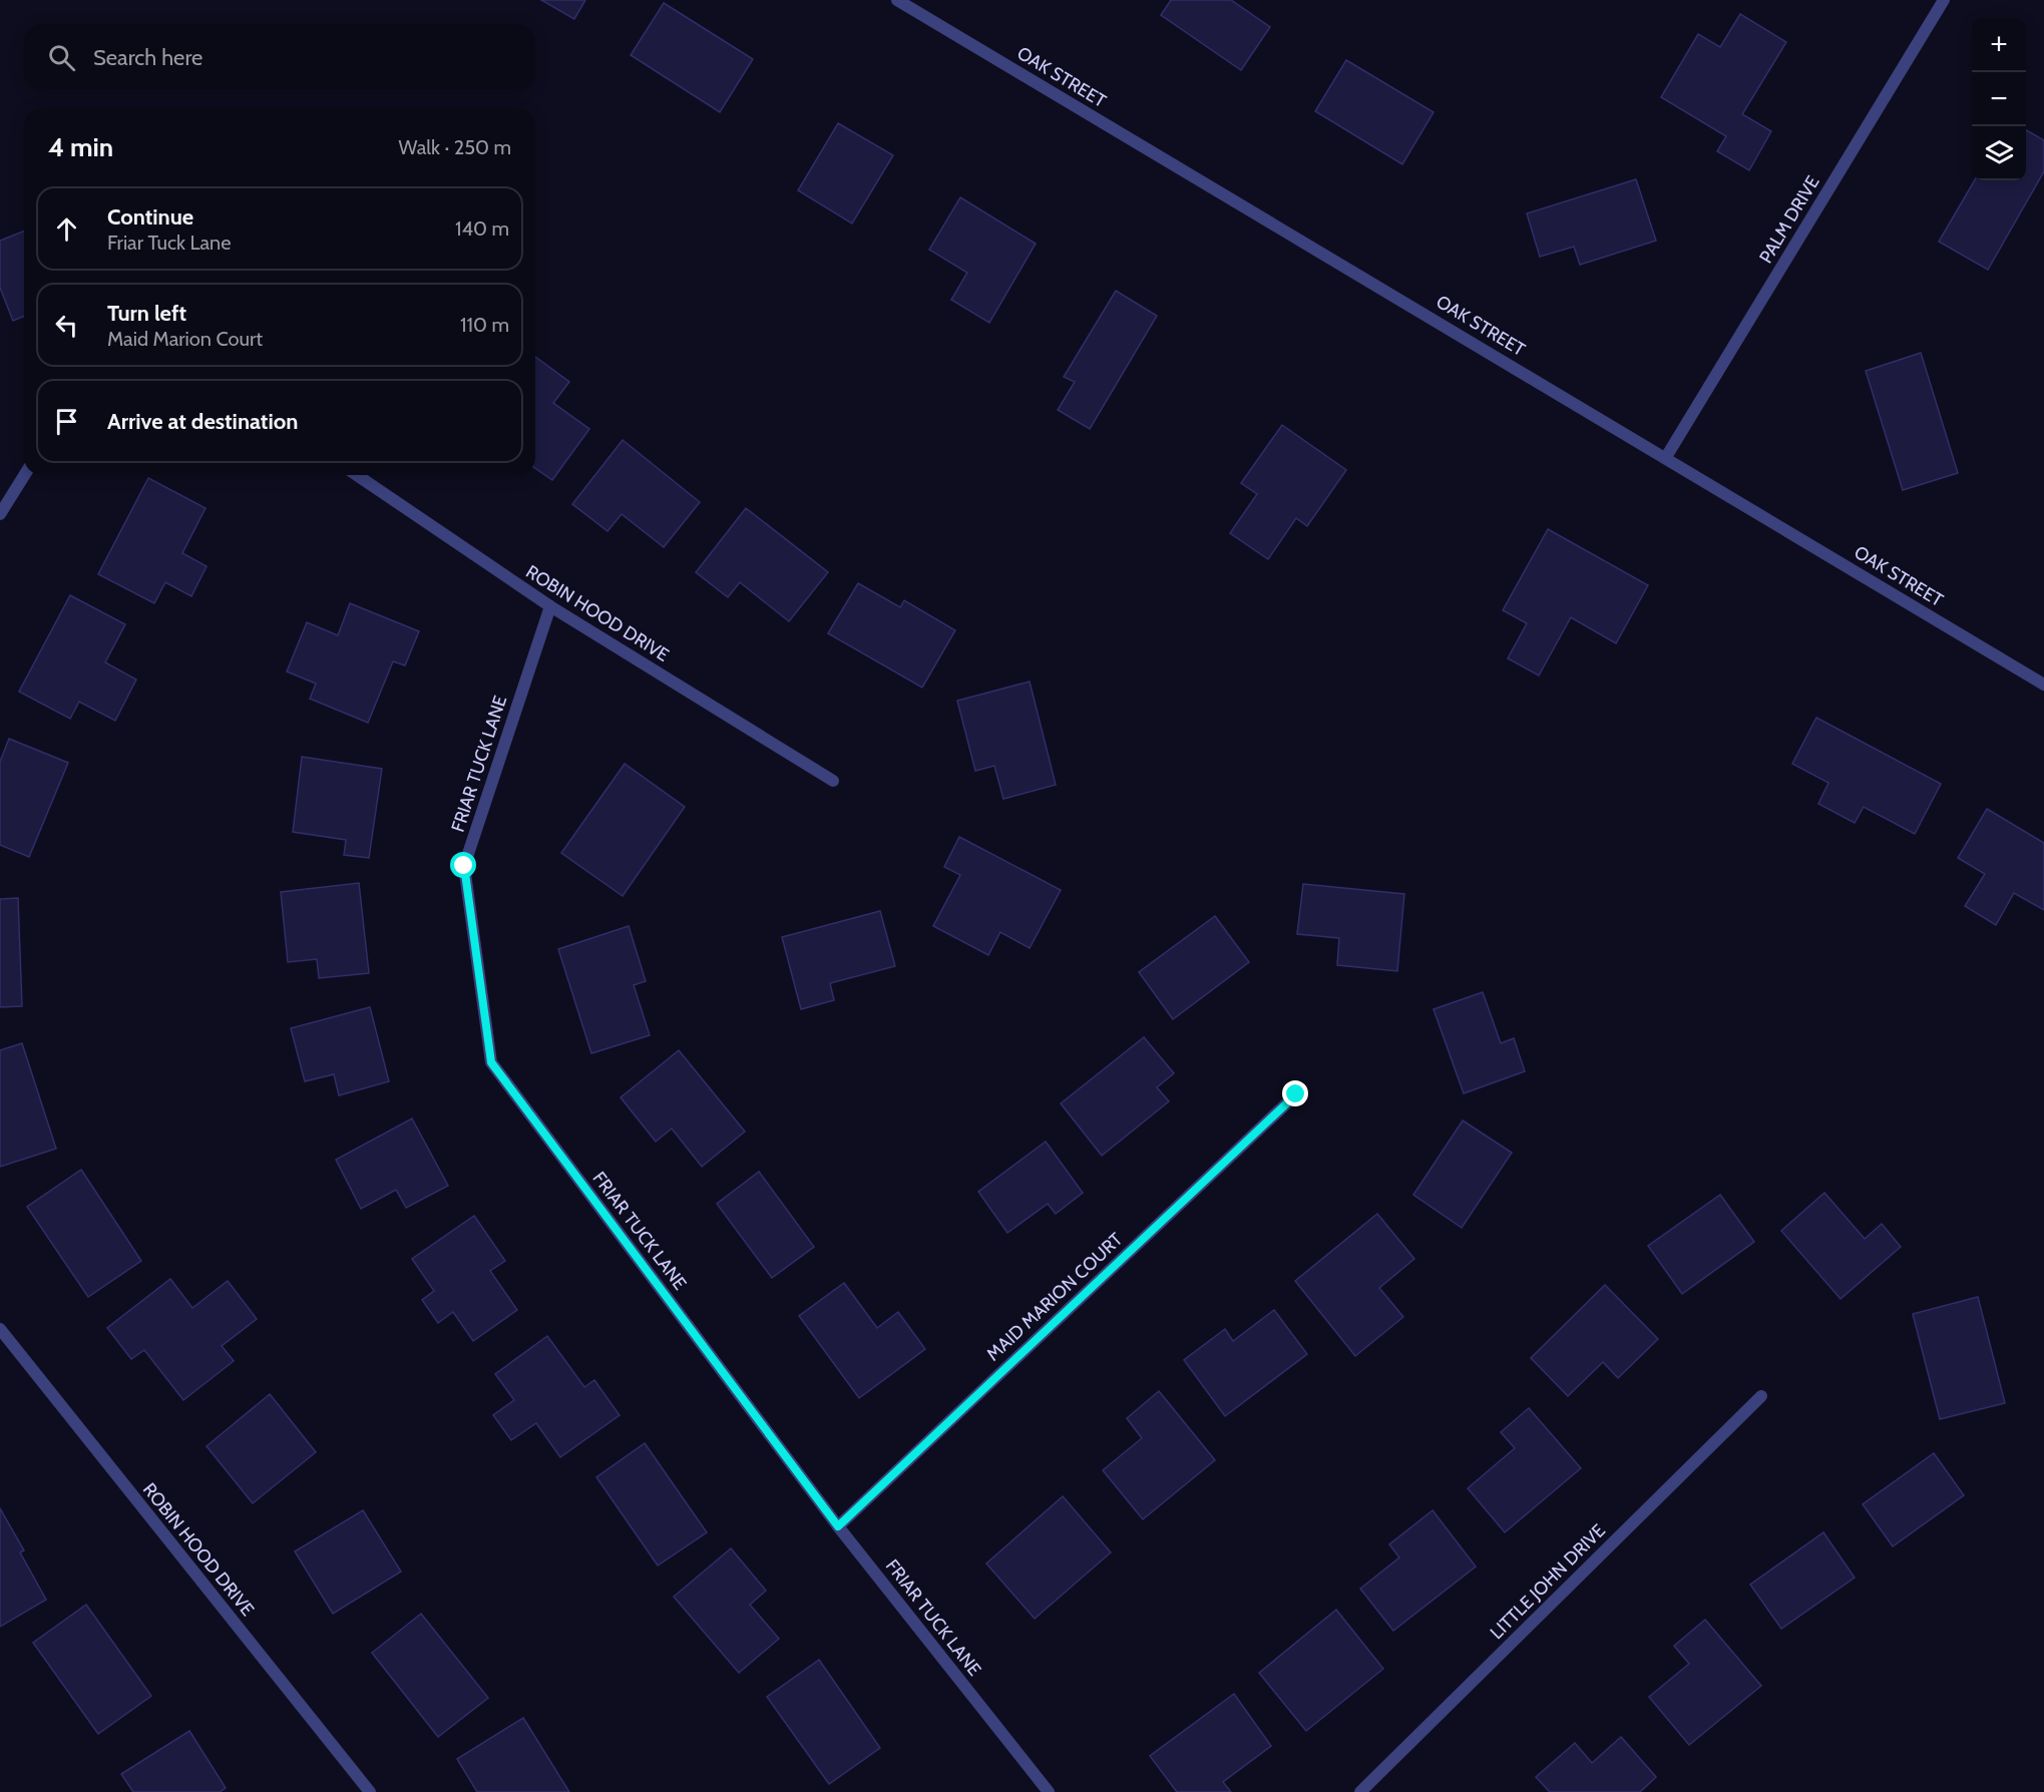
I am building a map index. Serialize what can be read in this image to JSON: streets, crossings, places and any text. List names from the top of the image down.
{
  "streets": {
    "street": [
      "OAK STREET",
      "PALM DRIVE",
      "ROBIN HOOD DRIVE",
      "FRIAR TUCK LANE",
      "MAID MARION COURT",
      "LITTLE JOHN DRIVE"
    ]
  },
  "crossings": [
    ["OAK STREET", "PALM DRIVE"],
    ["ROBIN HOOD DRIVE", "FRIAR TUCK LANE"],
    ["FRIAR TUCK LANE", "MAID MARION COURT"]
  ],
  "page": {
    "map_buttons": ["+", "−"],
    "search": "Search here",
    "heading": ["4 min", "Walk · 250 m"],
    "list": [
      ["Continue", "Friar Tuck Lane", "140 m"],
      ["Turn left", "Maid Marion Court", "110 m"],
      "Arrive at destination"
    ]
  }
}
